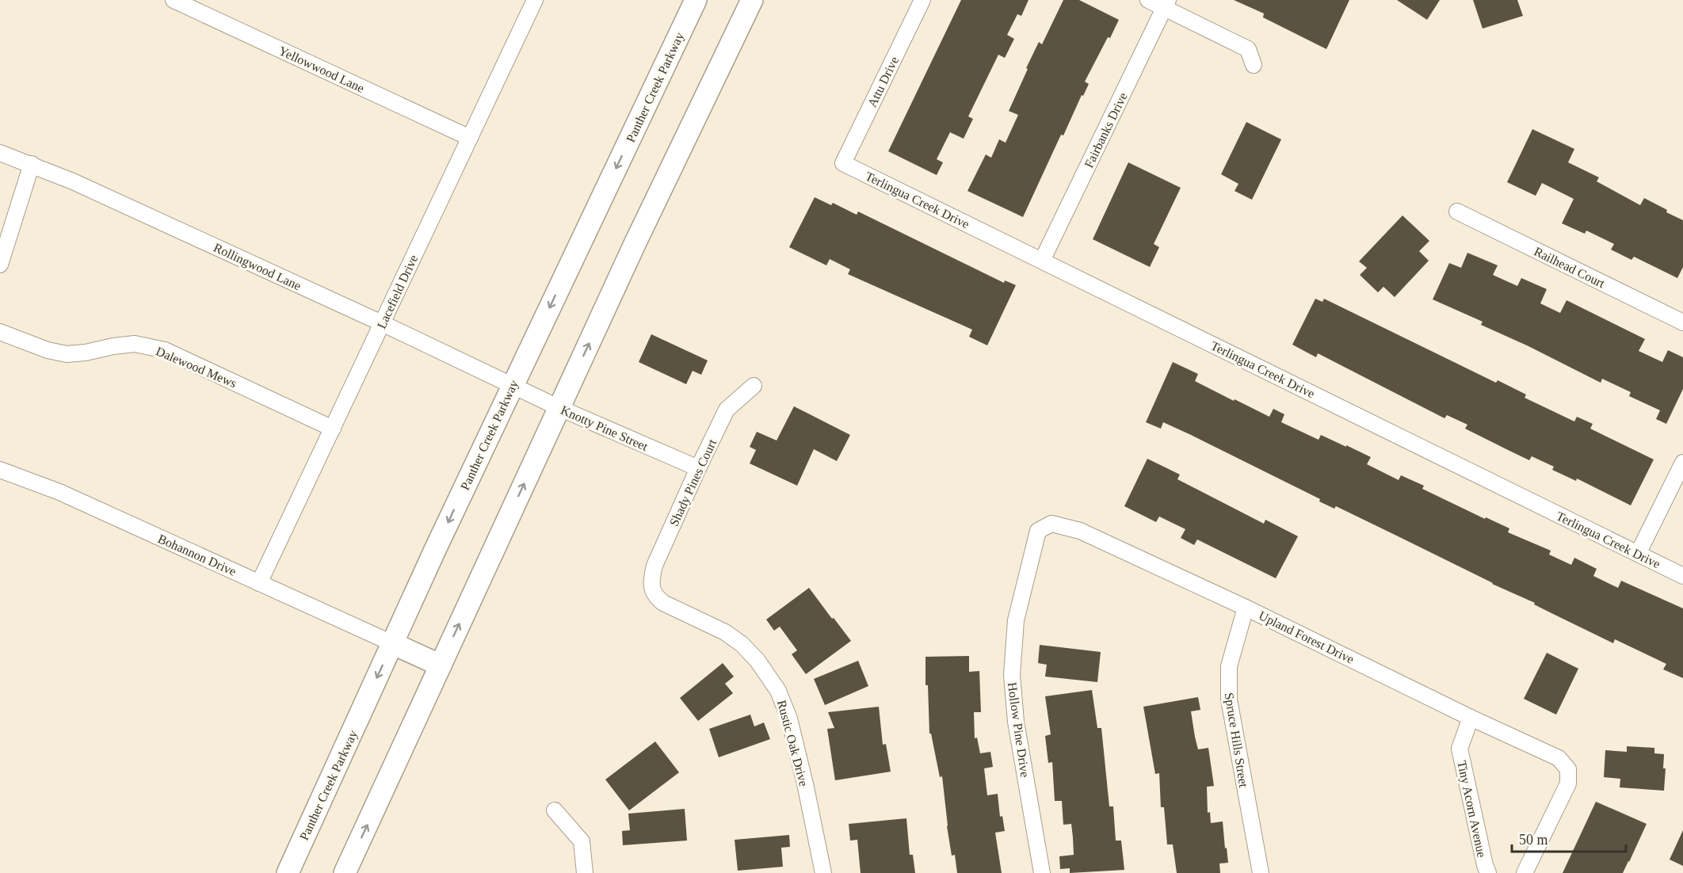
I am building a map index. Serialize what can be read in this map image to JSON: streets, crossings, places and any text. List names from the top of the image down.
{
  "streets": {
    "main road": ["Panther Creek Parkway"],
    "street": [
      "Yellowwood Lane",
      "Attu Drive",
      "Fairbanks Drive",
      "Terlingua Creek Drive",
      "Rollingwood Lane",
      "Railhead Court",
      "Lacefield Drive",
      "Dalewood Mews",
      "Knotty Pine Street",
      "Shady Pines Court",
      "Bohannon Drive",
      "Upland Forest Drive",
      "Hollow Pine Drive",
      "Spruce Hills Street",
      "Rustic Oak Drive",
      "Tiny Acorn Avenue"
    ]
  },
  "crossings": [
    ["Yellowwood Lane", "Lacefield Drive"],
    ["Attu Drive", "Terlingua Creek Drive"],
    ["Panther Creek Parkway", "Rollingwood Lane"],
    ["Panther Creek Parkway", "Knotty Pine Street"],
    ["Panther Creek Parkway", "Bohannon Drive"],
    ["Fairbanks Drive", "Terlingua Creek Drive"],
    ["Rollingwood Lane", "Lacefield Drive"],
    ["Rollingwood Lane", "Knotty Pine Street"],
    ["Lacefield Drive", "Dalewood Mews"],
    ["Lacefield Drive", "Bohannon Drive"],
    ["Knotty Pine Street", "Shady Pines Court"],
    ["Shady Pines Court", "Rustic Oak Drive"],
    ["Upland Forest Drive", "Hollow Pine Drive"],
    ["Upland Forest Drive", "Spruce Hills Street"],
    ["Upland Forest Drive", "Tiny Acorn Avenue"]
  ],
  "scale_bar": "50 m"
}
